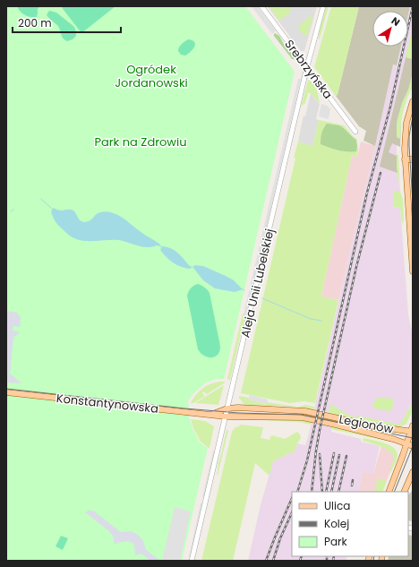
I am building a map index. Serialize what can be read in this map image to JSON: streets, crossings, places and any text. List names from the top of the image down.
{
  "streets": {
    "main road": ["Konstantynowska", "Legionów"],
    "street": ["Srebrzyńska", "Aleja Unii Lubelskiej"]
  },
  "crossings": [
    ["Srebrzyńska", "Aleja Unii Lubelskiej"],
    ["Aleja Unii Lubelskiej", "Konstantynowska"],
    ["Konstantynowska", "Legionów"]
  ],
  "parks": ["Ogródek Jordanowski", "Park na Zdrowiu"],
  "legend": ["Ulica", "Kolej", "Park"],
  "scale_bar": "200 m",
  "north": "top right"
}
